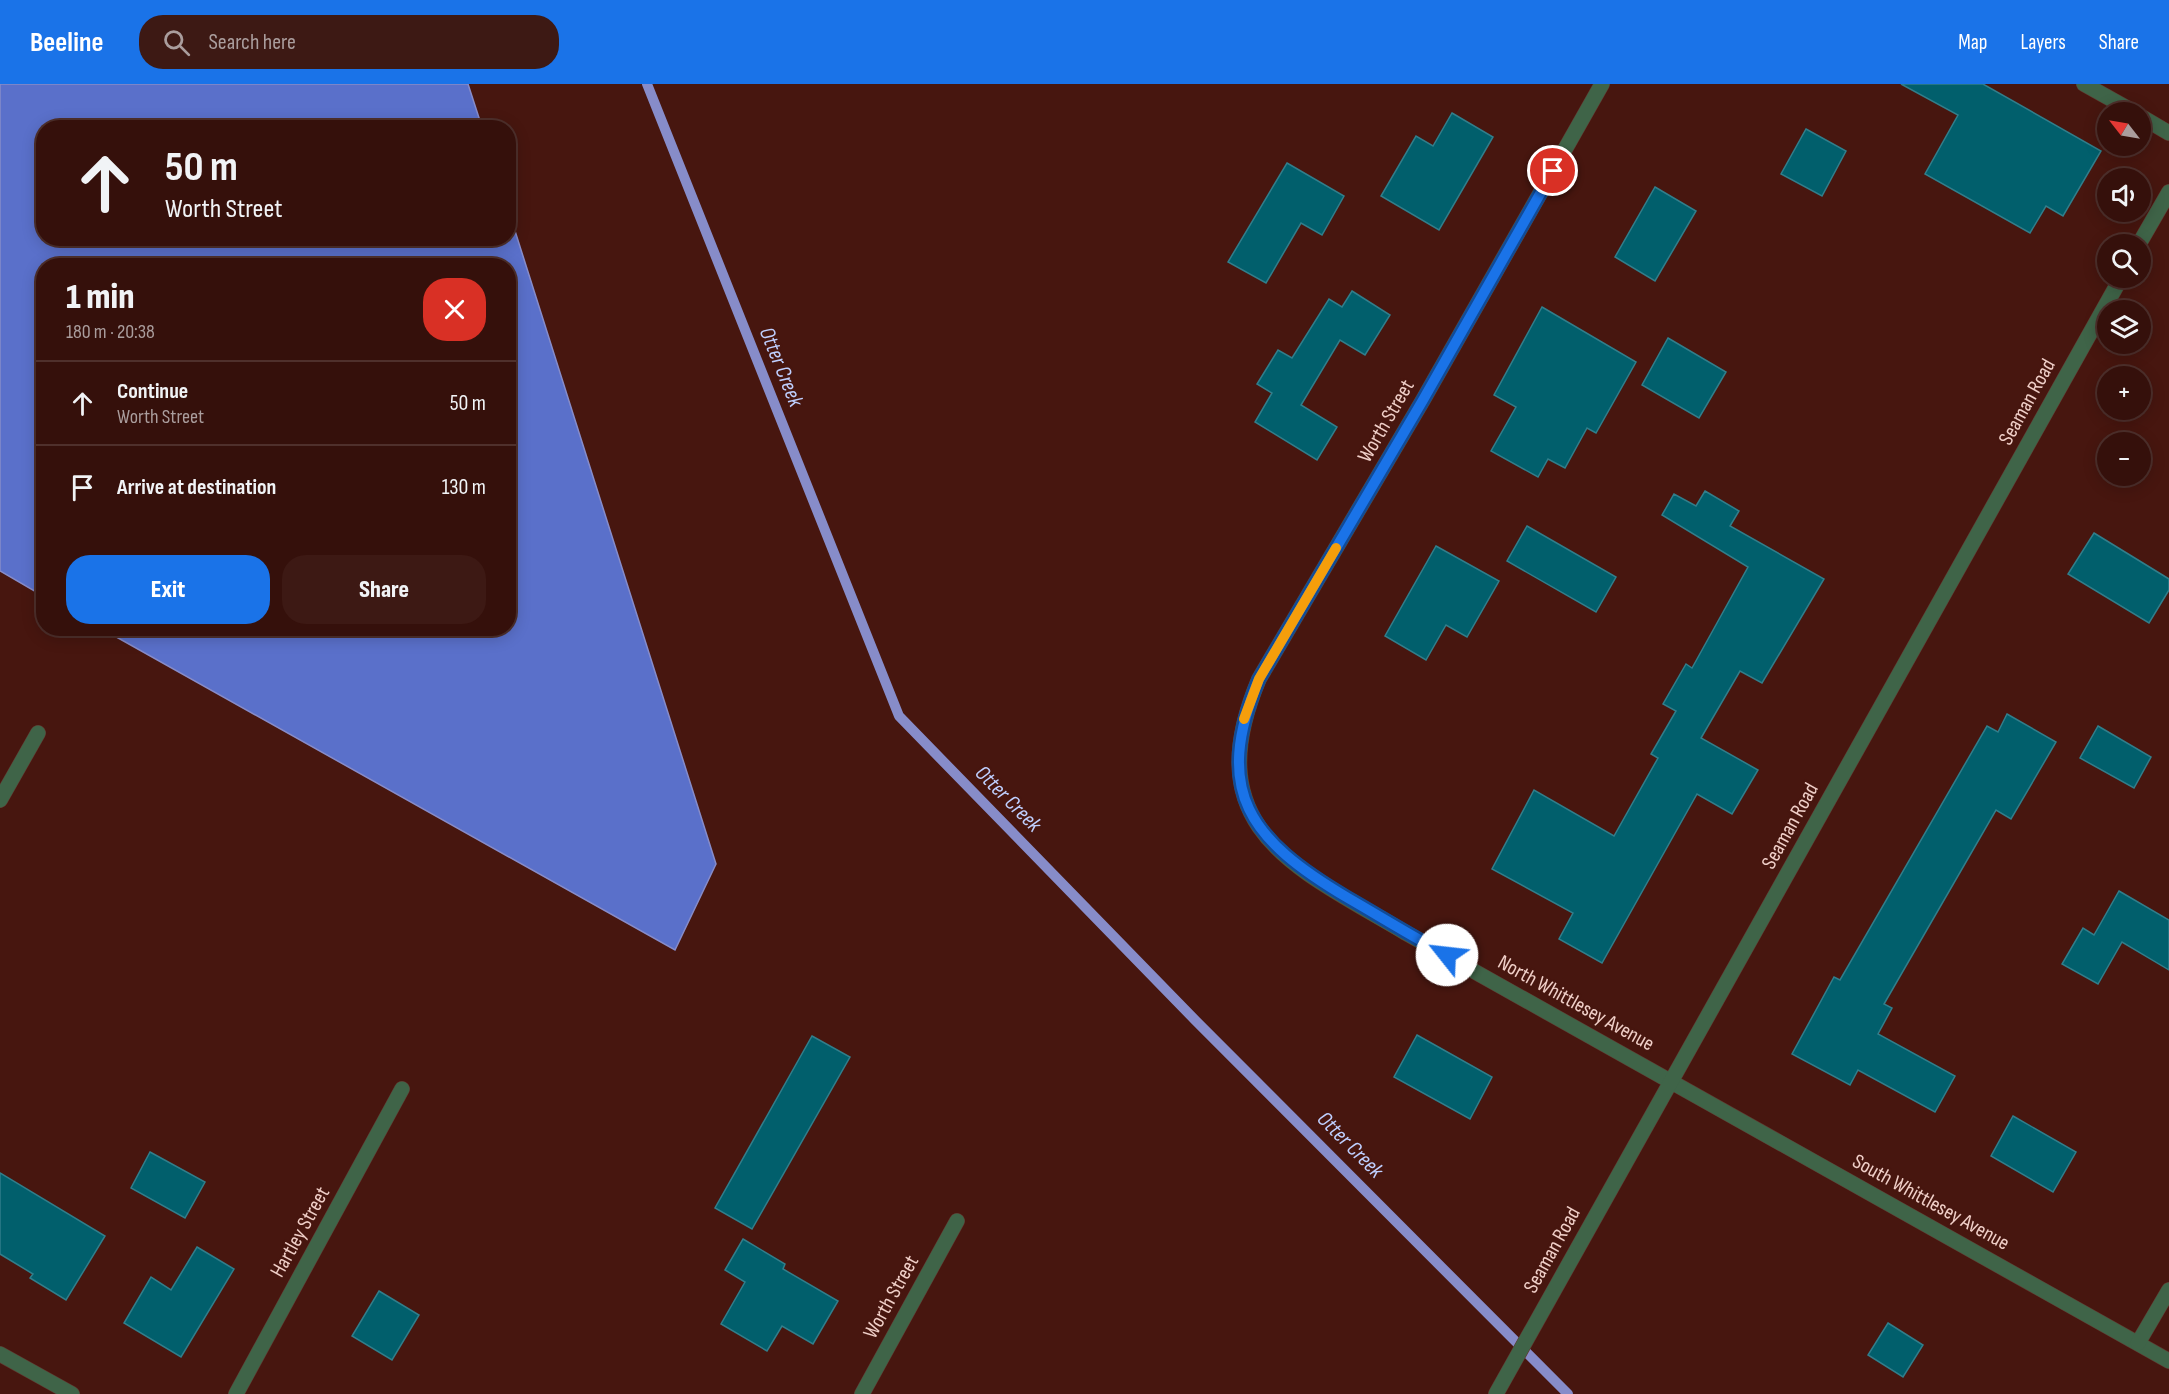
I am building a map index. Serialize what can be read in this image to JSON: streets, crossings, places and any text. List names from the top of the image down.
{
  "streets": {
    "street": [
      "Seaman Road",
      "Worth Street",
      "North Whittlesey Avenue",
      "South Whittlesey Avenue",
      "Hartley Street"
    ]
  },
  "crossings": [
    ["Seaman Road", "North Whittlesey Avenue"],
    ["Seaman Road", "South Whittlesey Avenue"],
    ["Worth Street", "North Whittlesey Avenue"],
    ["North Whittlesey Avenue", "South Whittlesey Avenue"]
  ],
  "water": ["Otter Creek"],
  "north": "top left",
  "page": {
    "header": "Beeline",
    "search": "Search here",
    "nav": ["Map", "Layers", "Share"],
    "map_buttons": ["+", "−"],
    "turn": ["50 m", "Worth Street"],
    "heading": ["1 min", "180 m · 20:38"],
    "list": [
      {
        "name": "Continue",
        "note": "Worth Street",
        "value": "50 m"
      },
      {
        "name": "Arrive at destination",
        "value": "130 m"
      }
    ],
    "buttons": ["Exit", "Share"]
  }
}
